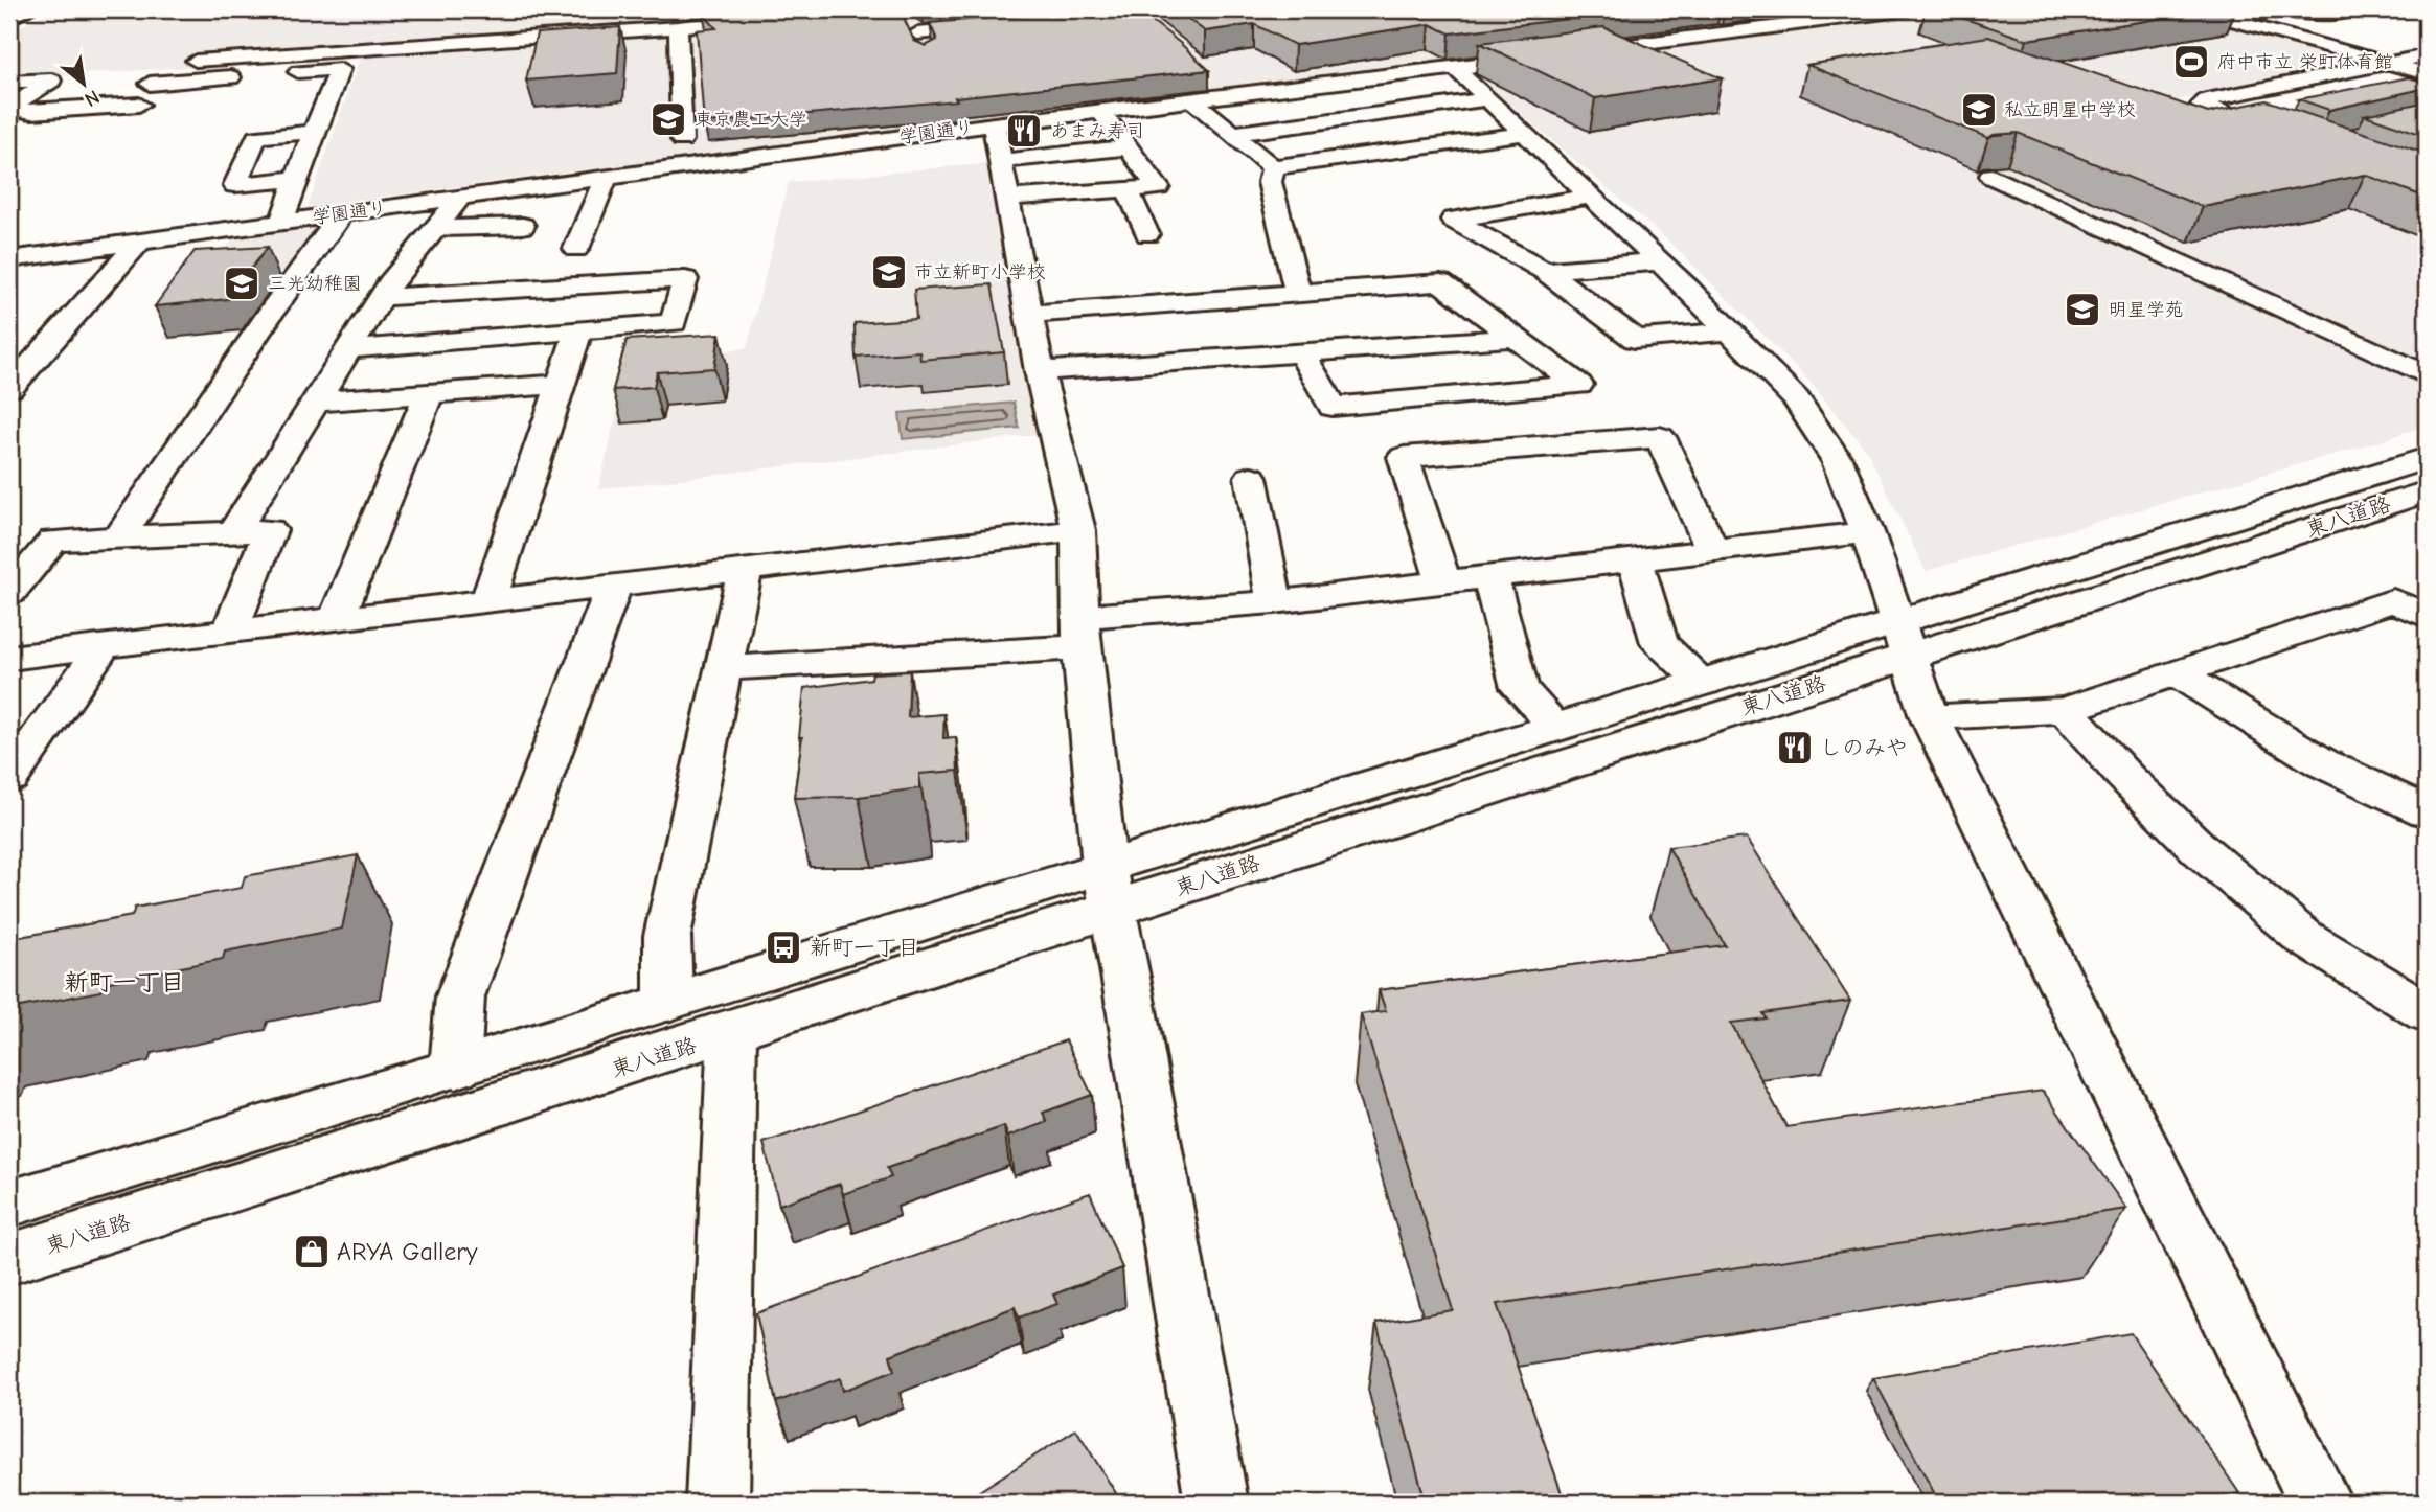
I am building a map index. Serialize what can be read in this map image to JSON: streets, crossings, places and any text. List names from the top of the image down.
{
  "streets": {
    "street": ["学園通り", "東八道路"]
  },
  "districts": ["新町一丁目"],
  "places": {
    "sports": ["府中市立 栄町体育館"],
    "school or university": [
      "私立明星中学校",
      "東京農工大学",
      "市立新町小学校",
      "三光幼稚園",
      "明星学苑"
    ],
    "restaurant": ["あまみ寿司", "しのみや"],
    "bus stop": ["新町一丁目"],
    "shop": ["ARYA Gallery"]
  },
  "north": "bottom right"
}
